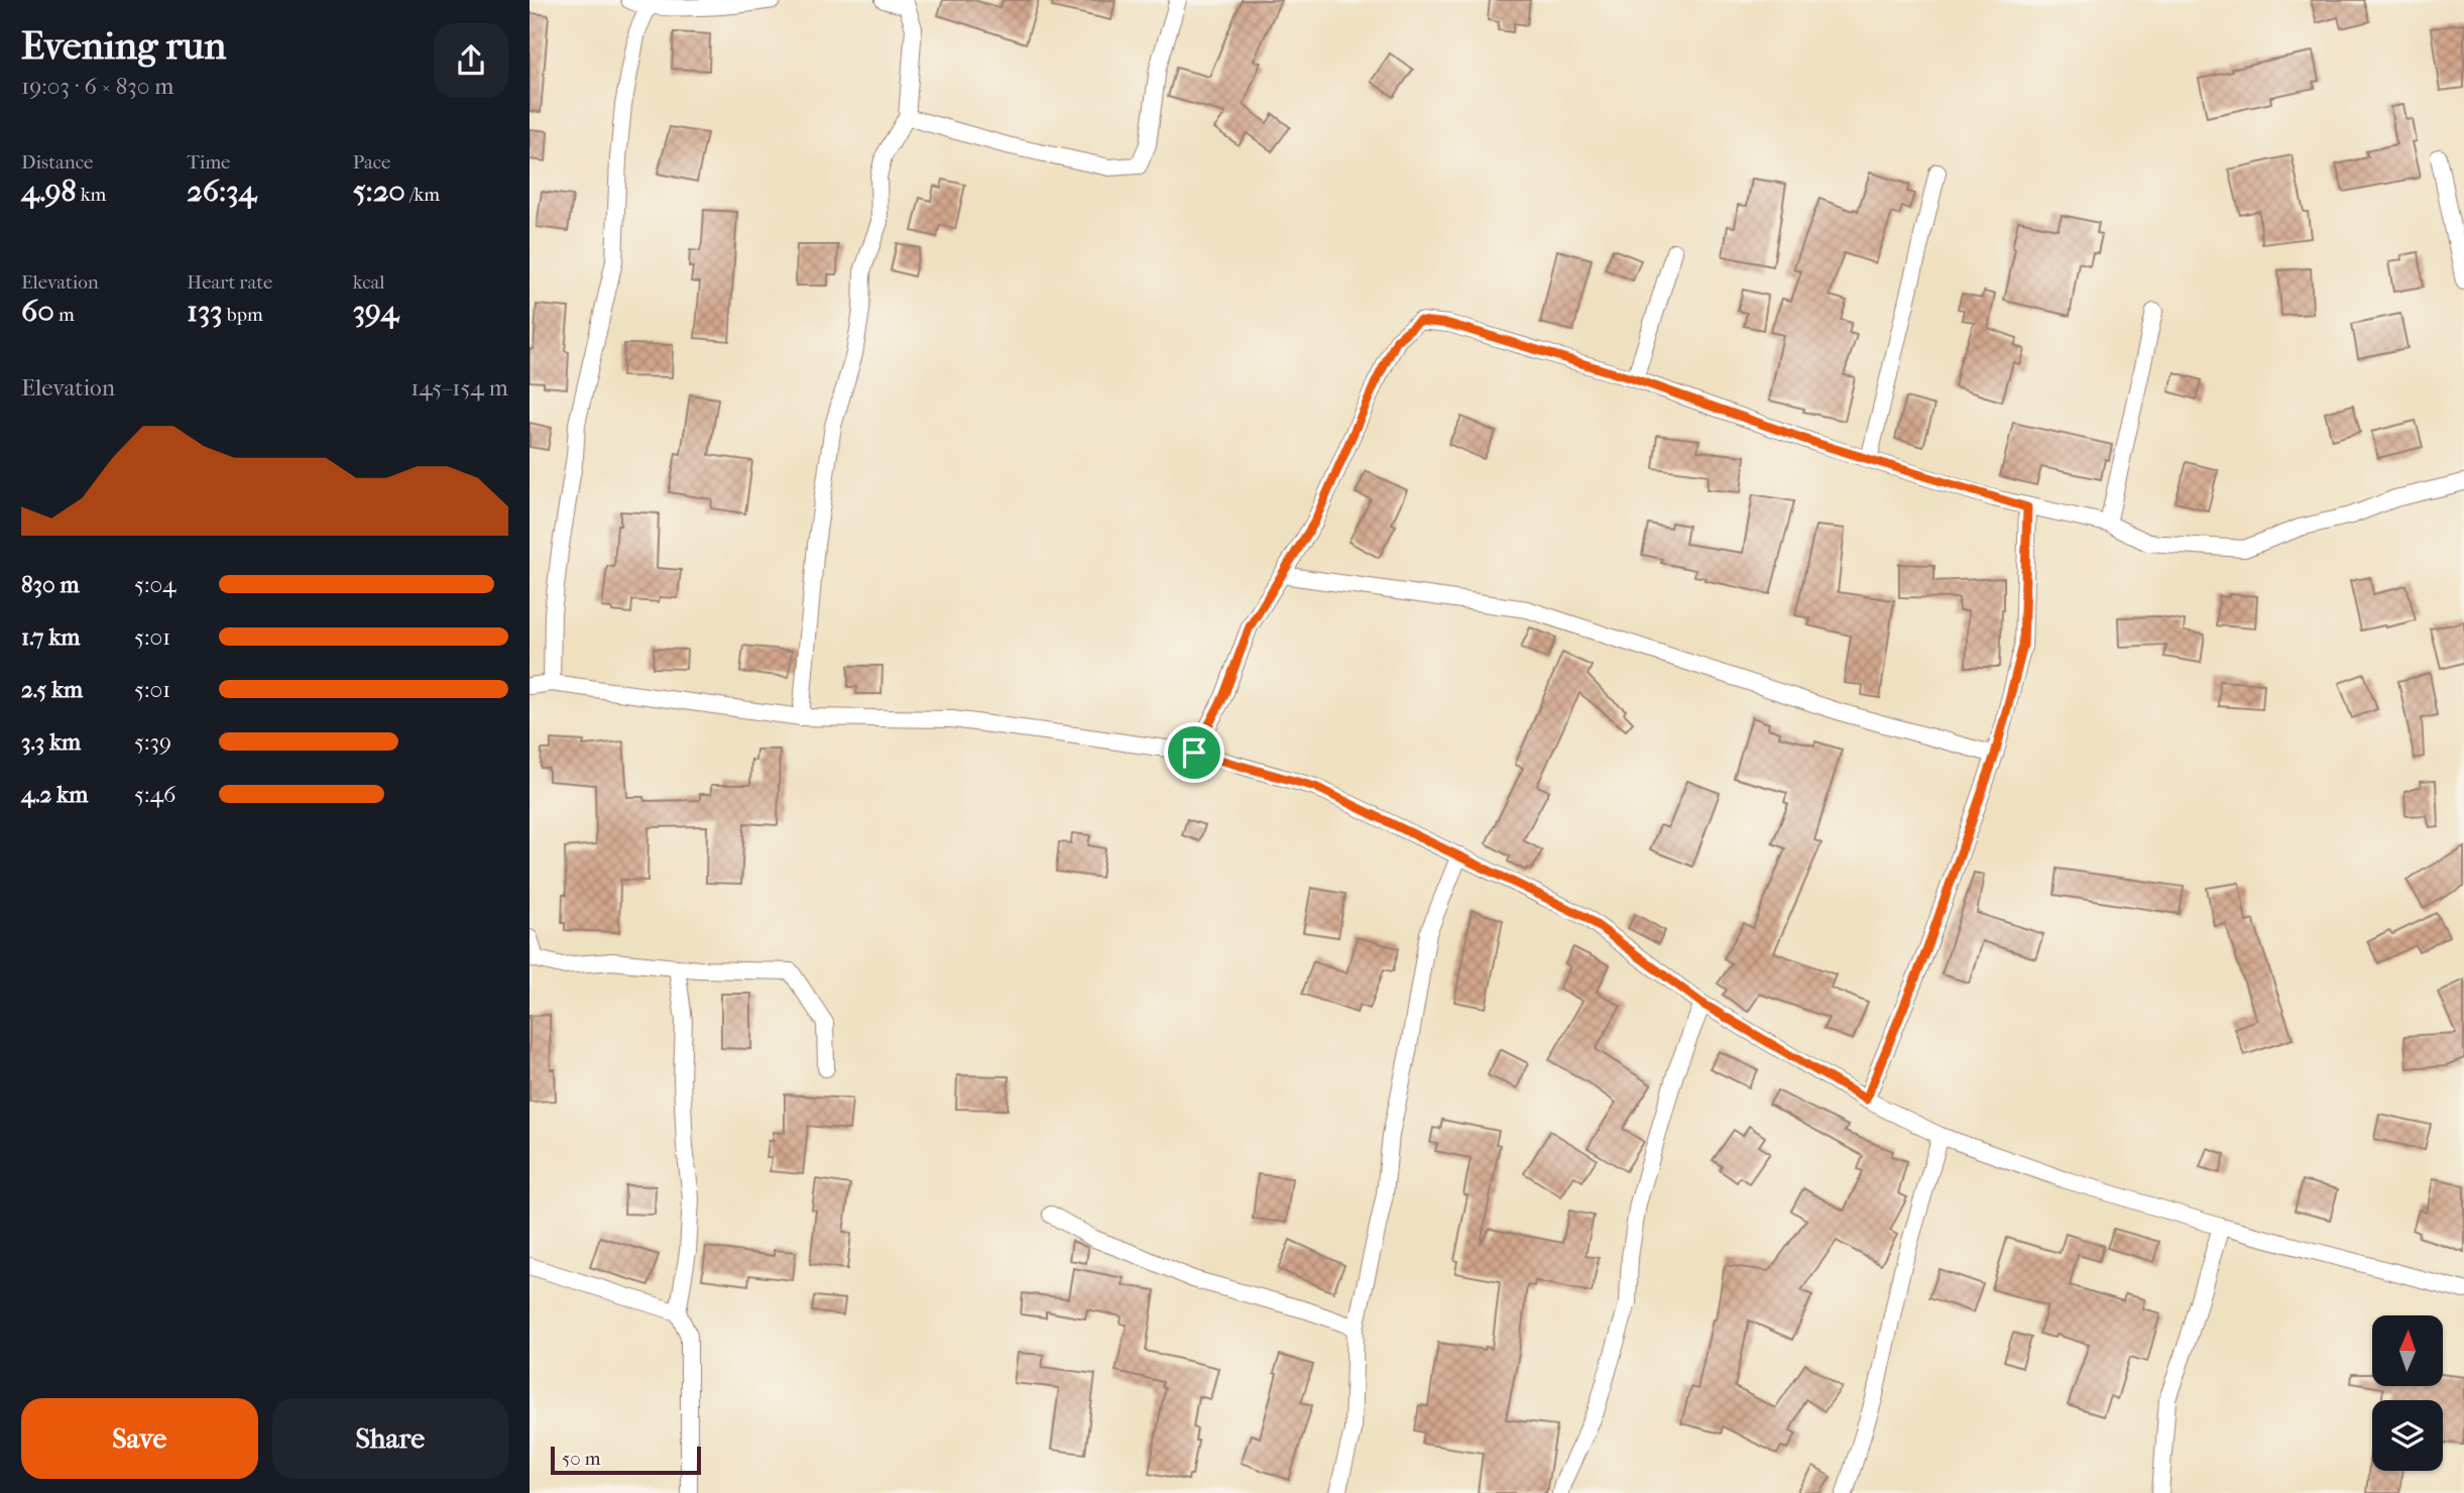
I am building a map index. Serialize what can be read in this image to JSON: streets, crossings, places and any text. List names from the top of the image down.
{
  "scale_bar": "50 m",
  "north": "top",
  "page": {
    "heading": ["Evening run", "19:03 · 6 × 830 m"],
    "stats": [
      ["Distance", "4.98 km"],
      ["Time", "26:34"],
      ["Pace", "5:20 /km"],
      ["Elevation", "60 m"],
      ["Heart rate", "133 bpm"],
      ["kcal", "394"]
    ],
    "chart": ["Elevation", "145–154 m"],
    "list": [
      {
        "name": "830 m",
        "note": "5:04"
      },
      {
        "name": "1.7 km",
        "note": "5:01"
      },
      {
        "name": "2.5 km",
        "note": "5:01"
      },
      {
        "name": "3.3 km",
        "note": "5:39"
      },
      {
        "name": "4.2 km",
        "note": "5:46"
      }
    ],
    "buttons": ["Save", "Share"],
    "scale": "50 m"
  }
}
